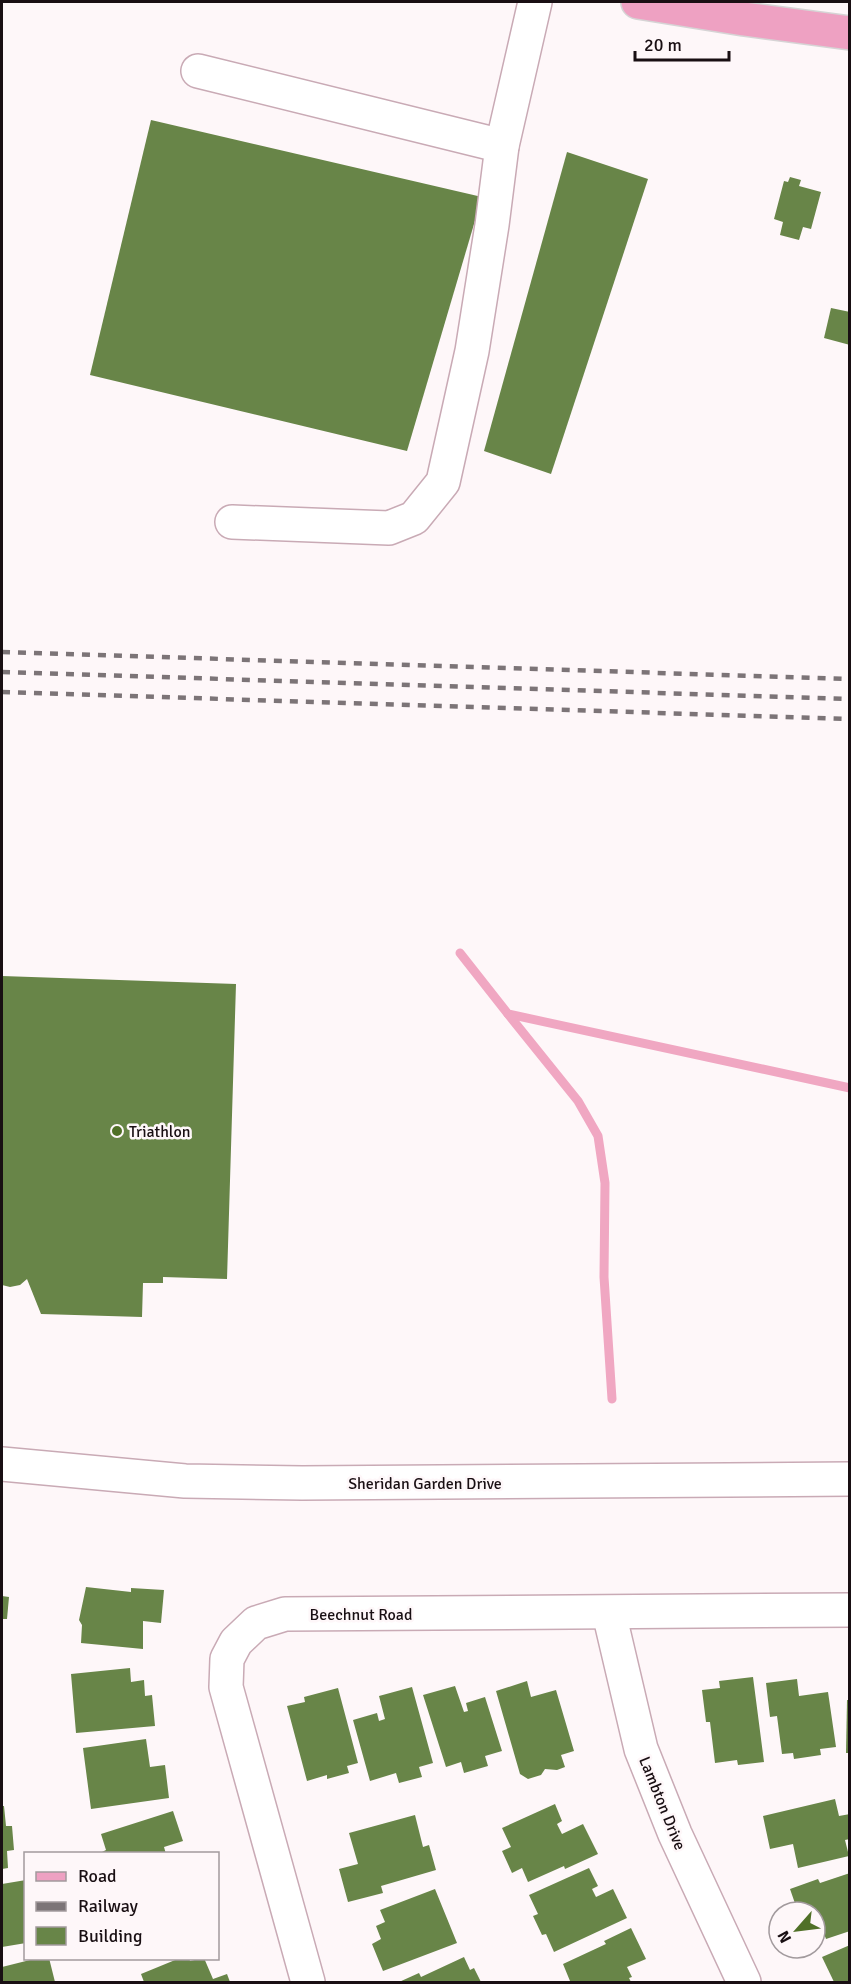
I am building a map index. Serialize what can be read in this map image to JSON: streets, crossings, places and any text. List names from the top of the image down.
{
  "streets": {
    "street": ["Sheridan Garden Drive", "Beechnut Road", "Lambton Drive"]
  },
  "crossings": [
    ["Beechnut Road", "Lambton Drive"]
  ],
  "places": ["Triathlon"],
  "legend": ["Road", "Railway", "Building"],
  "scale_bar": "20 m",
  "north": "bottom left"
}
